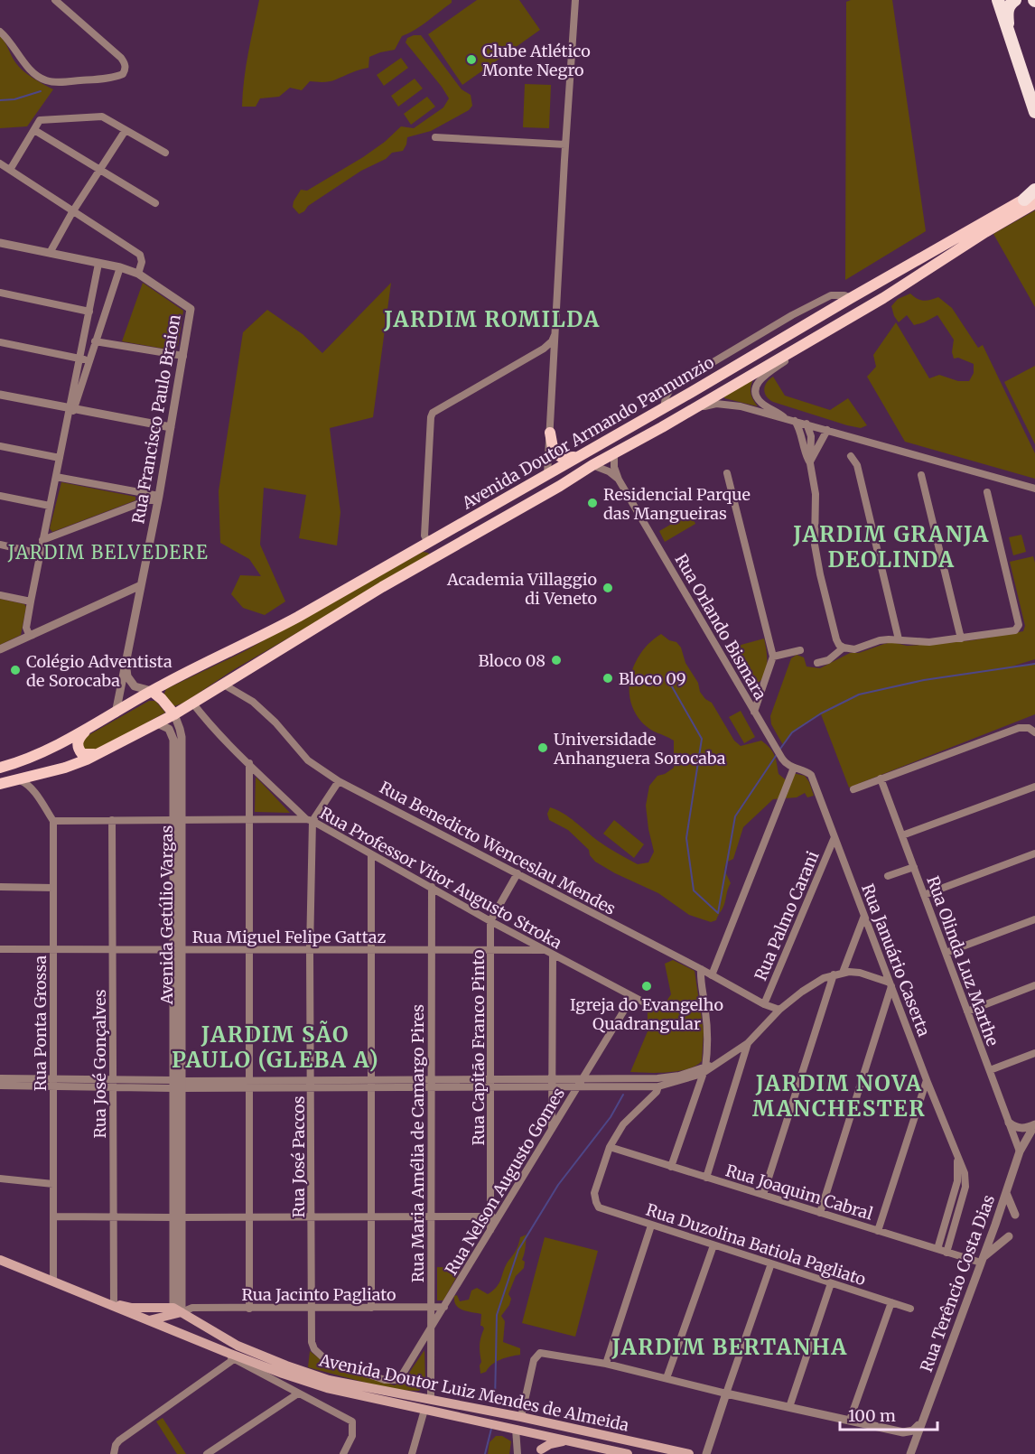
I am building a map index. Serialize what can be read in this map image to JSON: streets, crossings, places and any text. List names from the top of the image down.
{
  "streets": {
    "main road": ["Avenida Doutor Armando Pannunzio", "Avenida Doutor Luiz Mendes de Almeida"],
    "street": [
      "Rua Francisco Paulo Braion",
      "Rua Orlando Bismara",
      "Rua Benedicto Wenceslau Mendes",
      "Rua Professor Vitor Augusto Stroka",
      "Avenida Getúlio Vargas",
      "Rua Palmo Carani",
      "Rua Miguel Felipe Gattaz",
      "Rua Januário Caserta",
      "Rua Olinda Luz Marthe",
      "Rua Ponta Grossa",
      "Rua Capitão Franco Pinto",
      "Rua José Gonçalves",
      "Rua Maria Amélia de Camargo Pires",
      "Rua José Paccos",
      "Rua Nelson Augusto Gomes",
      "Rua Joaquim Cabral",
      "Rua Duzolina Batiola Pagliato",
      "Rua Terêncio Costa Dias",
      "Rua Jacinto Pagliato"
    ]
  },
  "crossings": [
    ["Rua Francisco Paulo Braion", "Avenida Doutor Armando Pannunzio"],
    ["Avenida Doutor Armando Pannunzio", "Rua Orlando Bismara"],
    ["Avenida Doutor Armando Pannunzio", "Rua Benedicto Wenceslau Mendes"],
    ["Avenida Doutor Armando Pannunzio", "Rua Professor Vitor Augusto Stroka"],
    ["Avenida Doutor Armando Pannunzio", "Avenida Getúlio Vargas"],
    ["Rua Orlando Bismara", "Rua Januário Caserta"],
    ["Rua Benedicto Wenceslau Mendes", "Rua Palmo Carani"],
    ["Rua Professor Vitor Augusto Stroka", "Rua Miguel Felipe Gattaz"],
    ["Rua Professor Vitor Augusto Stroka", "Rua Capitão Franco Pinto"],
    ["Rua Professor Vitor Augusto Stroka", "Rua Maria Amélia de Camargo Pires"],
    ["Rua Professor Vitor Augusto Stroka", "Rua José Paccos"],
    ["Rua Professor Vitor Augusto Stroka", "Rua Nelson Augusto Gomes"],
    ["Avenida Getúlio Vargas", "Rua Miguel Felipe Gattaz"],
    ["Avenida Getúlio Vargas", "Rua Jacinto Pagliato"],
    ["Avenida Getúlio Vargas", "Avenida Doutor Luiz Mendes de Almeida"],
    ["Rua Palmo Carani", "Rua Januário Caserta"],
    ["Rua Miguel Felipe Gattaz", "Rua Ponta Grossa"],
    ["Rua Miguel Felipe Gattaz", "Rua Capitão Franco Pinto"],
    ["Rua Miguel Felipe Gattaz", "Rua José Gonçalves"],
    ["Rua Miguel Felipe Gattaz", "Rua Maria Amélia de Camargo Pires"],
    ["Rua Miguel Felipe Gattaz", "Rua José Paccos"],
    ["Rua Januário Caserta", "Rua Joaquim Cabral"],
    ["Rua Olinda Luz Marthe", "Rua Terêncio Costa Dias"],
    ["Rua Ponta Grossa", "Avenida Doutor Luiz Mendes de Almeida"],
    ["Rua Capitão Franco Pinto", "Rua Nelson Augusto Gomes"],
    ["Rua José Gonçalves", "Avenida Doutor Luiz Mendes de Almeida"],
    ["Rua Maria Amélia de Camargo Pires", "Rua Nelson Augusto Gomes"],
    ["Rua Maria Amélia de Camargo Pires", "Rua Jacinto Pagliato"],
    ["Rua Maria Amélia de Camargo Pires", "Avenida Doutor Luiz Mendes de Almeida"],
    ["Rua José Paccos", "Rua Nelson Augusto Gomes"],
    ["Rua José Paccos", "Rua Jacinto Pagliato"],
    ["Rua Nelson Augusto Gomes", "Rua Jacinto Pagliato"],
    ["Rua Joaquim Cabral", "Rua Duzolina Batiola Pagliato"],
    ["Rua Joaquim Cabral", "Rua Terêncio Costa Dias"],
    ["Rua Jacinto Pagliato", "Avenida Doutor Luiz Mendes de Almeida"]
  ],
  "districts": [
    "JARDIM ROMILDA",
    "JARDIM GRANJA DEOLINDA",
    "JARDIM BELVEDERE",
    "JARDIM SÃO PAULO (GLEBA A)",
    "JARDIM NOVA MANCHESTER",
    "JARDIM BERTANHA"
  ],
  "places": [
    "Clube Atlético Monte Negro",
    "Residencial Parque das Mangueiras",
    "Academia Villaggio di Veneto",
    "Bloco 08",
    "Colégio Adventista de Sorocaba",
    "Bloco 09",
    "Universidade Anhanguera Sorocaba",
    "Igreja do Evangelho Quadrangular"
  ],
  "scale_bar": "100 m"
}
